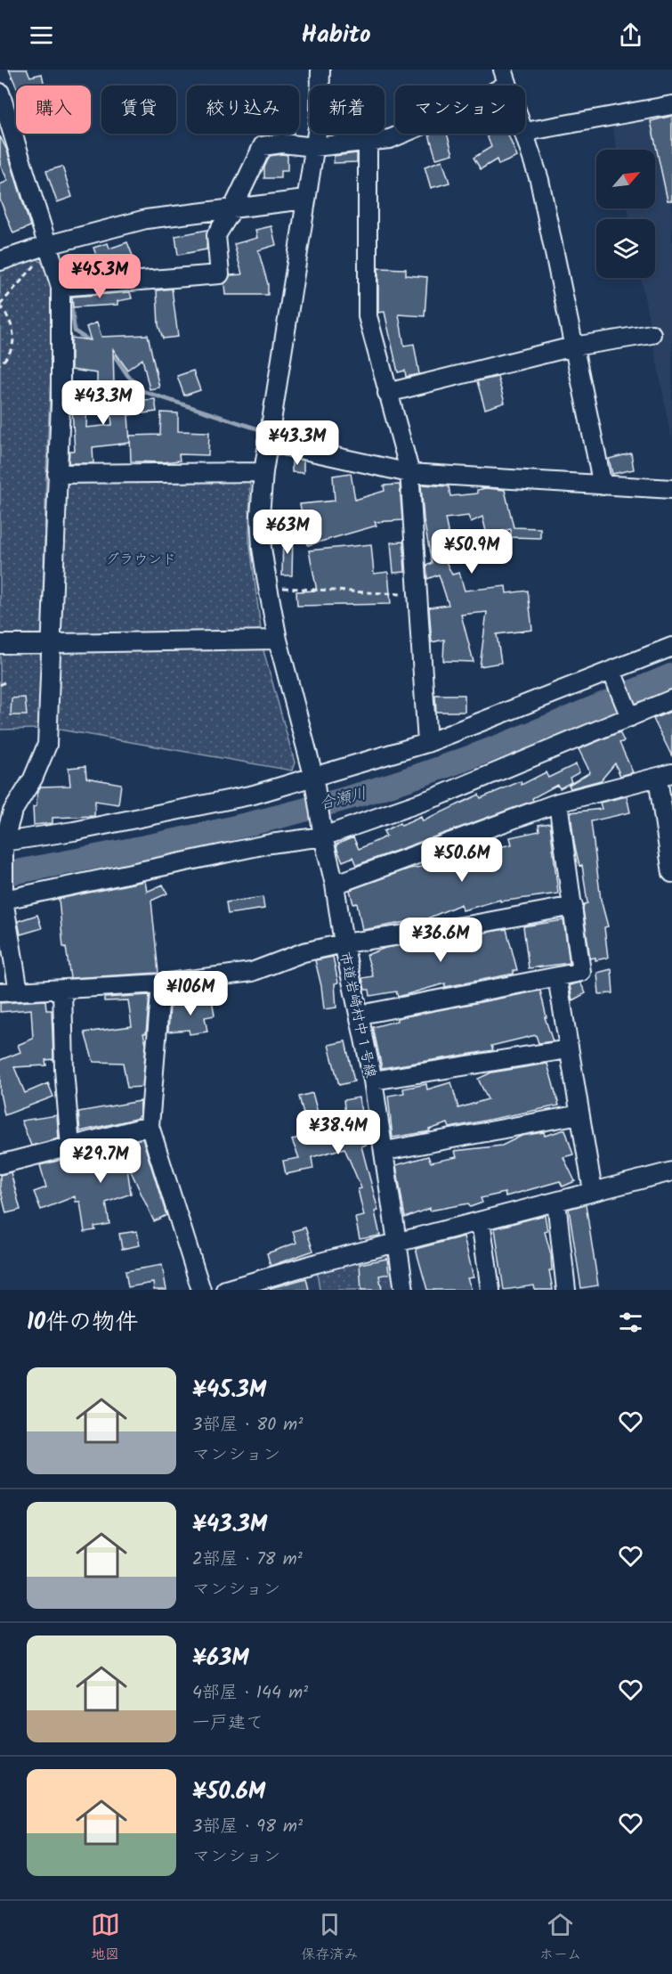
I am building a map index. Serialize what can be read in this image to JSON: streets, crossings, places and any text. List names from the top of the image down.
{
  "streets": {
    "street": ["市道岩崎村中１号線"]
  },
  "water": ["合瀬川"],
  "parks": ["グラウンド"],
  "north": "top right",
  "page": {
    "header": "Habito",
    "chip": [
      "購入",
      "賃貸",
      "絞り込み",
      "新着",
      "マンション"
    ],
    "price": [
      "¥45.3M",
      "¥43.3M",
      "¥43.3M",
      "¥63M",
      "¥50.9M",
      "¥50.6M",
      "¥36.6M",
      "¥106M",
      "¥38.4M",
      "¥29.7M"
    ],
    "heading": "10件の物件",
    "list": [
      {
        "name": "¥45.3M",
        "note": "3部屋 · 80 m² · マンション"
      },
      {
        "name": "¥43.3M",
        "note": "2部屋 · 78 m² · マンション"
      },
      {
        "name": "¥63M",
        "note": "4部屋 · 144 m² · 一戸建て"
      },
      {
        "name": "¥50.6M",
        "note": "3部屋 · 98 m² · マンション"
      }
    ],
    "tabs": ["地図", "保存済み", "ホーム"]
  }
}
